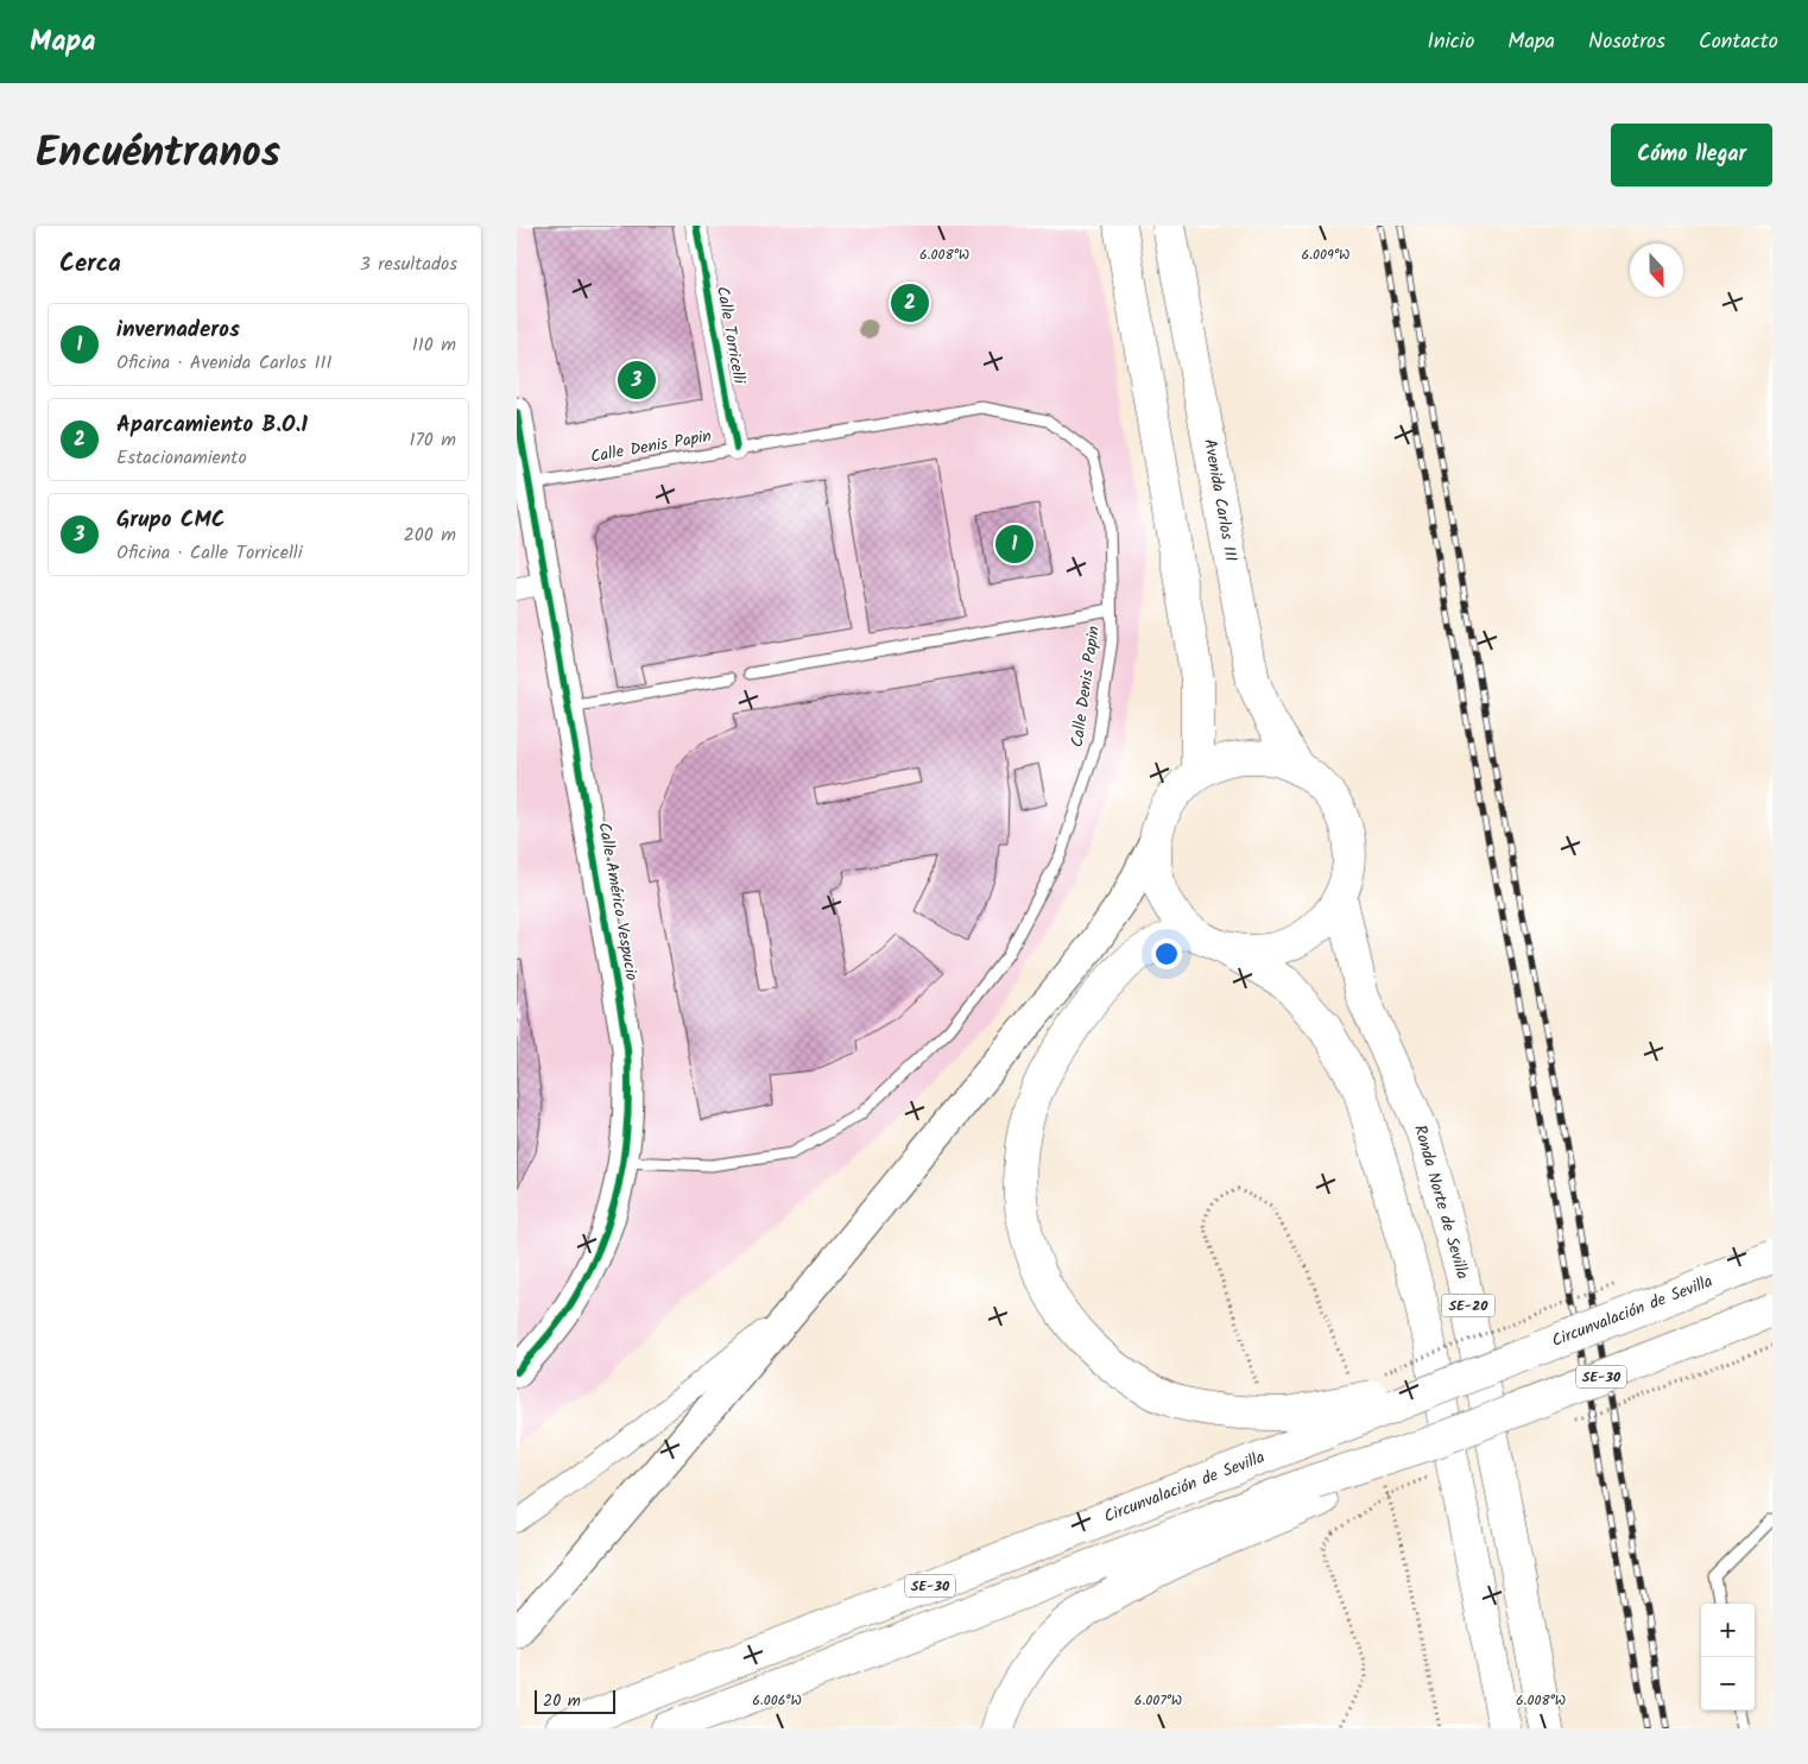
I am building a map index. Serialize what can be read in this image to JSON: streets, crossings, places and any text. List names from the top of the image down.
{
  "streets": {
    "main road": [
      "Avenida Carlos III",
      "Calle Américo Vespucio",
      "Ronda Norte de Sevilla",
      "SE-20",
      "Circunvalación de Sevilla",
      "SE-30"
    ],
    "street": ["Calle Torricelli"],
    "lane": ["Calle Denis Papin"]
  },
  "crossings": [
    ["Calle Torricelli", "Calle Denis Papin"],
    ["Calle Denis Papin", "Calle Américo Vespucio"],
    ["Avenida Carlos III", "Ronda Norte de Sevilla"],
    ["Avenida Carlos III", "SE-20"],
    ["Ronda Norte de Sevilla", "SE-20"]
  ],
  "scale_bar": "20 m",
  "north": "bottom",
  "page": {
    "header": "Mapa",
    "nav": [
      "Inicio",
      "Mapa",
      "Nosotros",
      "Contacto"
    ],
    "title": "Encuéntranos",
    "buttons": "Cómo llegar",
    "heading": ["Cerca", "3 resultados"],
    "pins": ["2", "3", "1"],
    "list": [
      {
        "mark": "1",
        "name": "invernaderos",
        "note": "Oficina · Avenida Carlos III",
        "value": "110 m"
      },
      {
        "mark": "2",
        "name": "Aparcamiento B.O.1",
        "note": "Estacionamiento",
        "value": "170 m"
      },
      {
        "mark": "3",
        "name": "Grupo CMC",
        "note": "Oficina · Calle Torricelli",
        "value": "200 m"
      }
    ],
    "map_buttons": ["+", "−"],
    "scale": "20 m"
  },
  "coordinates": [
    "6.008°W",
    "6.009°W",
    "6.006°W",
    "6.007°W"
  ]
}
